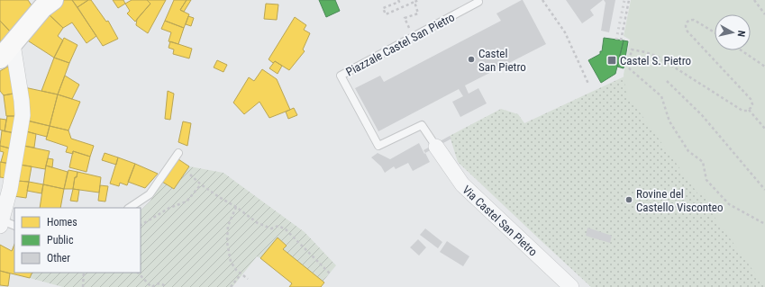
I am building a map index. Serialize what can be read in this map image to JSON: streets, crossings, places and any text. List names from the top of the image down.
{
  "streets": {
    "street": ["Via Castel San Pietro"],
    "lane": ["Piazzale Castel San Pietro"]
  },
  "crossings": [
    ["Piazzale Castel San Pietro", "Via Castel San Pietro"]
  ],
  "places": {
    "other": ["Castel San Pietro", "Rovine del Castello Visconteo"],
    "transit": ["Castel S. Pietro"]
  },
  "legend": ["Homes", "Public", "Other"],
  "north": "right"
}
